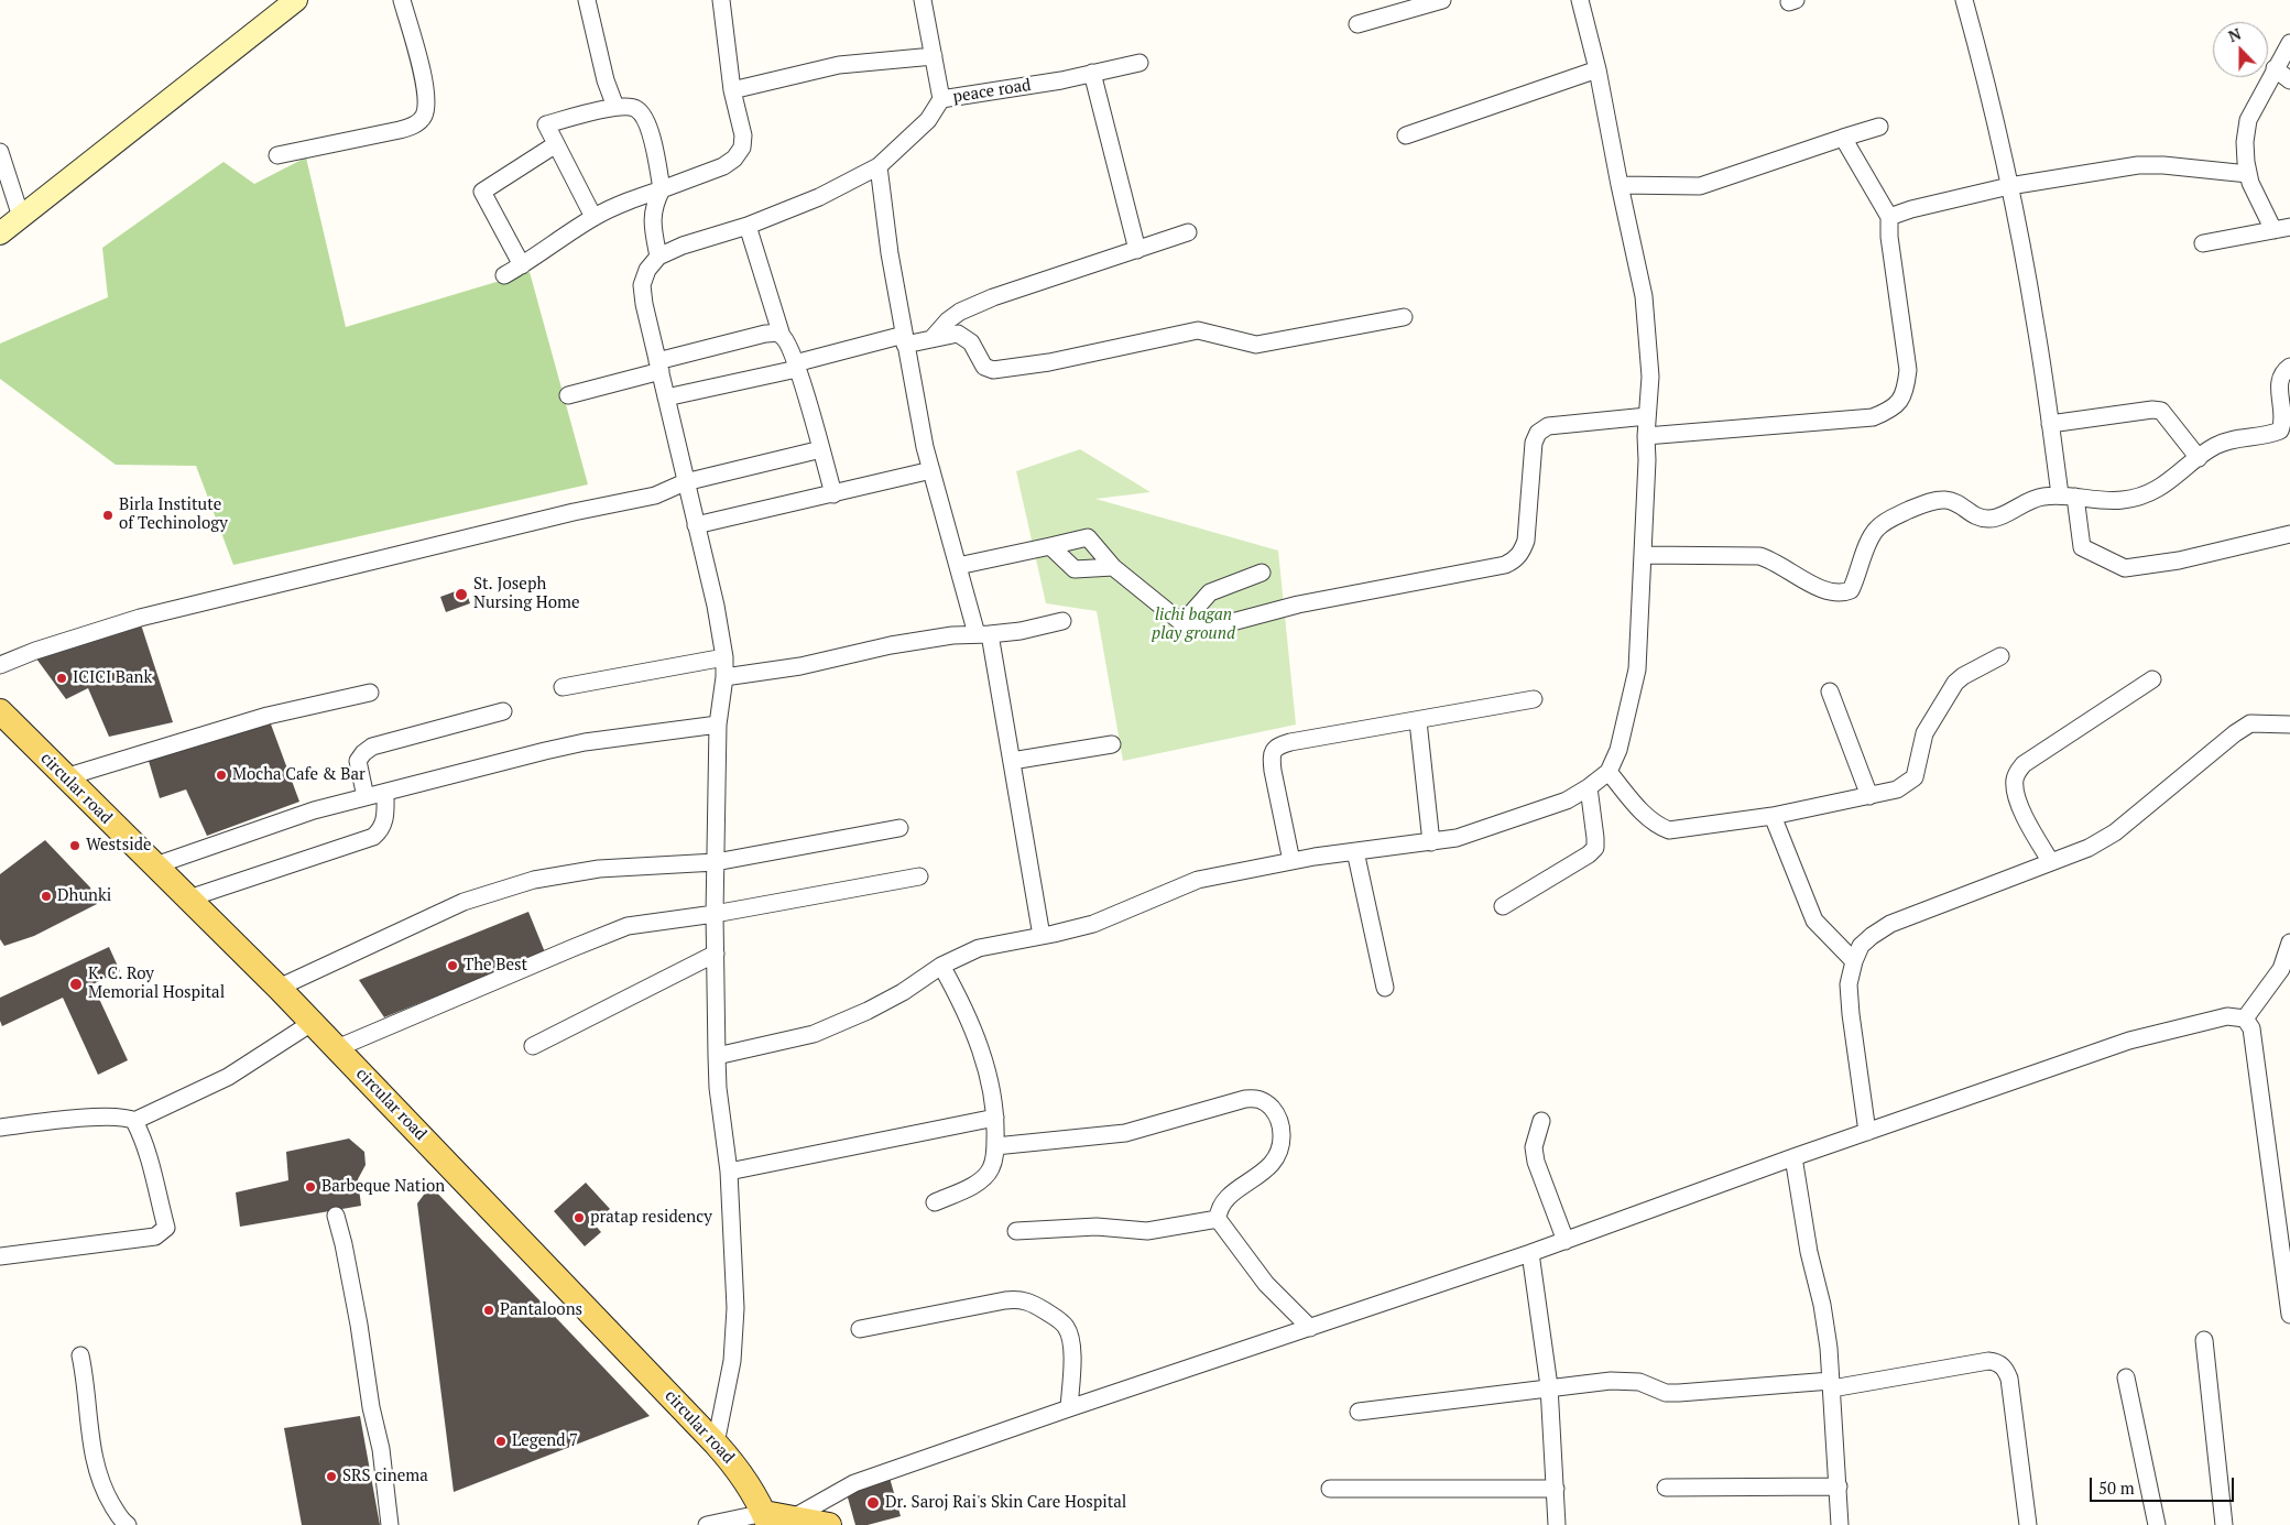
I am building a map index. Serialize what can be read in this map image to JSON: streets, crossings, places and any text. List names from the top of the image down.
{
  "streets": {
    "main road": ["circular road"],
    "street": ["peace road"]
  },
  "parks": ["lichi bagan play ground"],
  "places": [
    "Birla Institute of Techinology",
    "St. Joseph Nursing Home",
    "ICICI Bank",
    "Mocha Cafe & Bar",
    "Westside",
    "Dhunki",
    "The Best",
    "K. C. Roy Memorial Hospital",
    "Barbeque Nation",
    "pratap residency",
    "Pantaloons",
    "Legend 7",
    "SRS cinema",
    "Dr. Saroj Rai's Skin Care Hospital"
  ],
  "scale_bar": "50 m",
  "north": "top"
}
